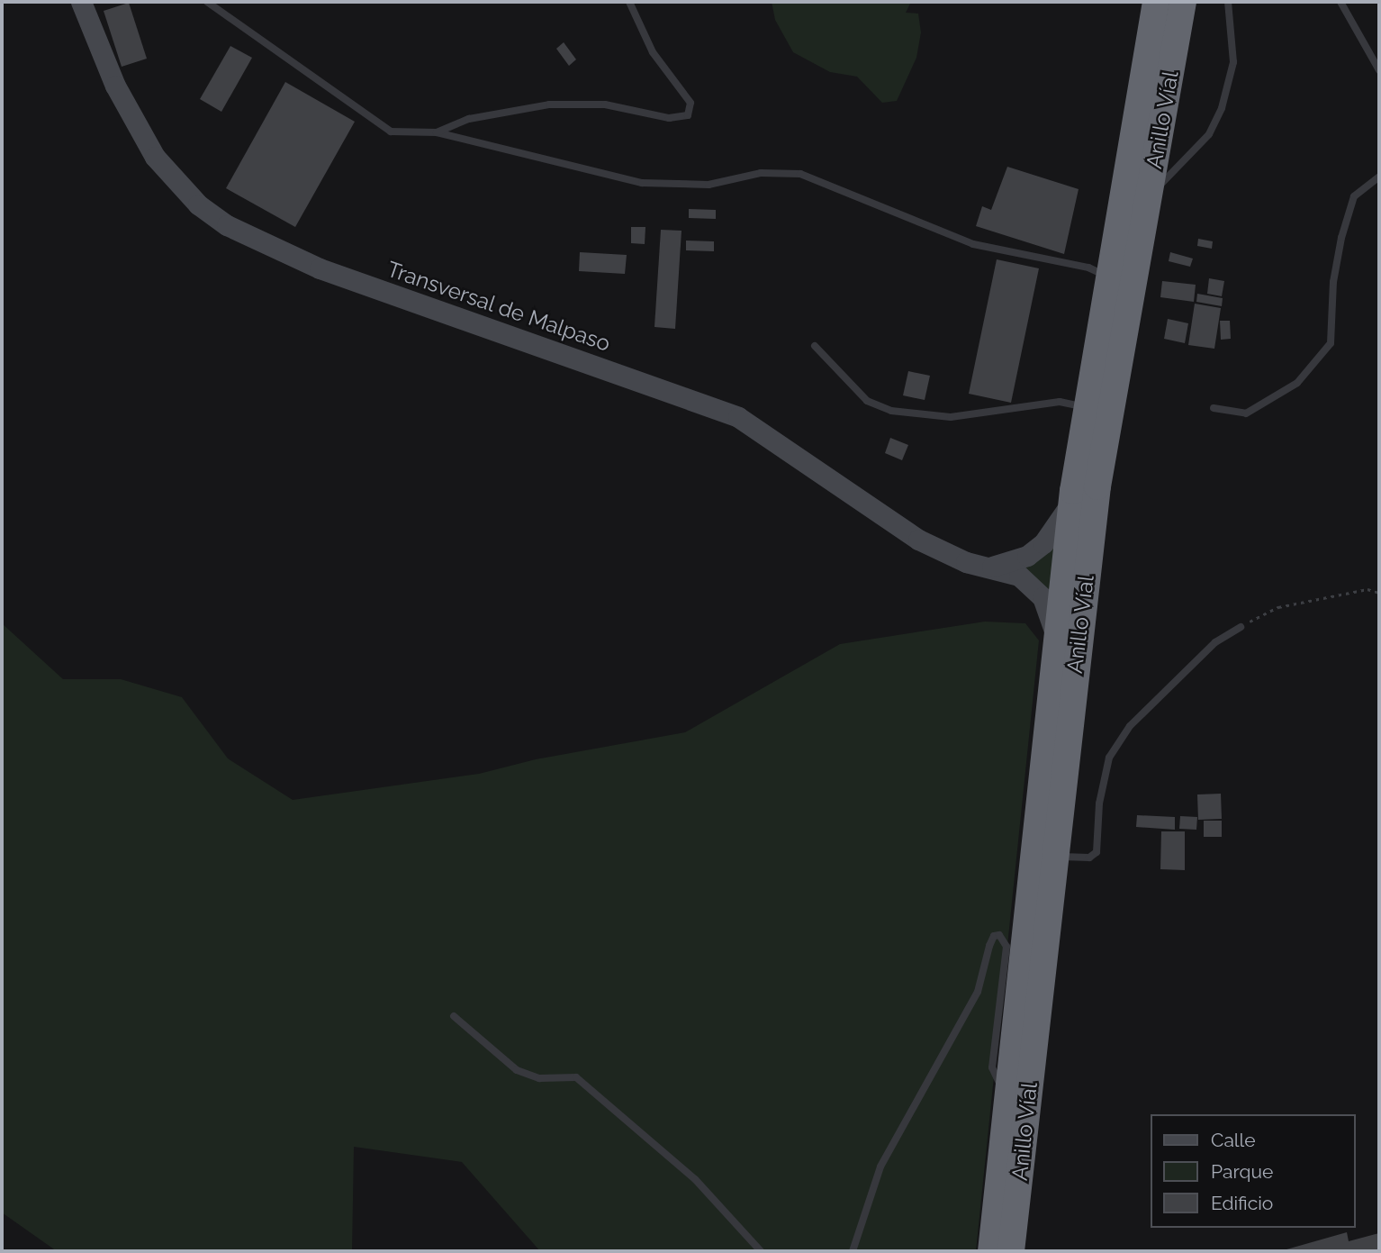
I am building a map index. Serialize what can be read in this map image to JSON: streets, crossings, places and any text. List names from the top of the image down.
{
  "streets": {
    "highway": ["Anillo Víal"],
    "main road": ["Transversal de Malpaso"]
  },
  "crossings": [
    ["Anillo Víal", "Transversal de Malpaso"]
  ],
  "legend": ["Calle", "Parque", "Edificio"]
}
